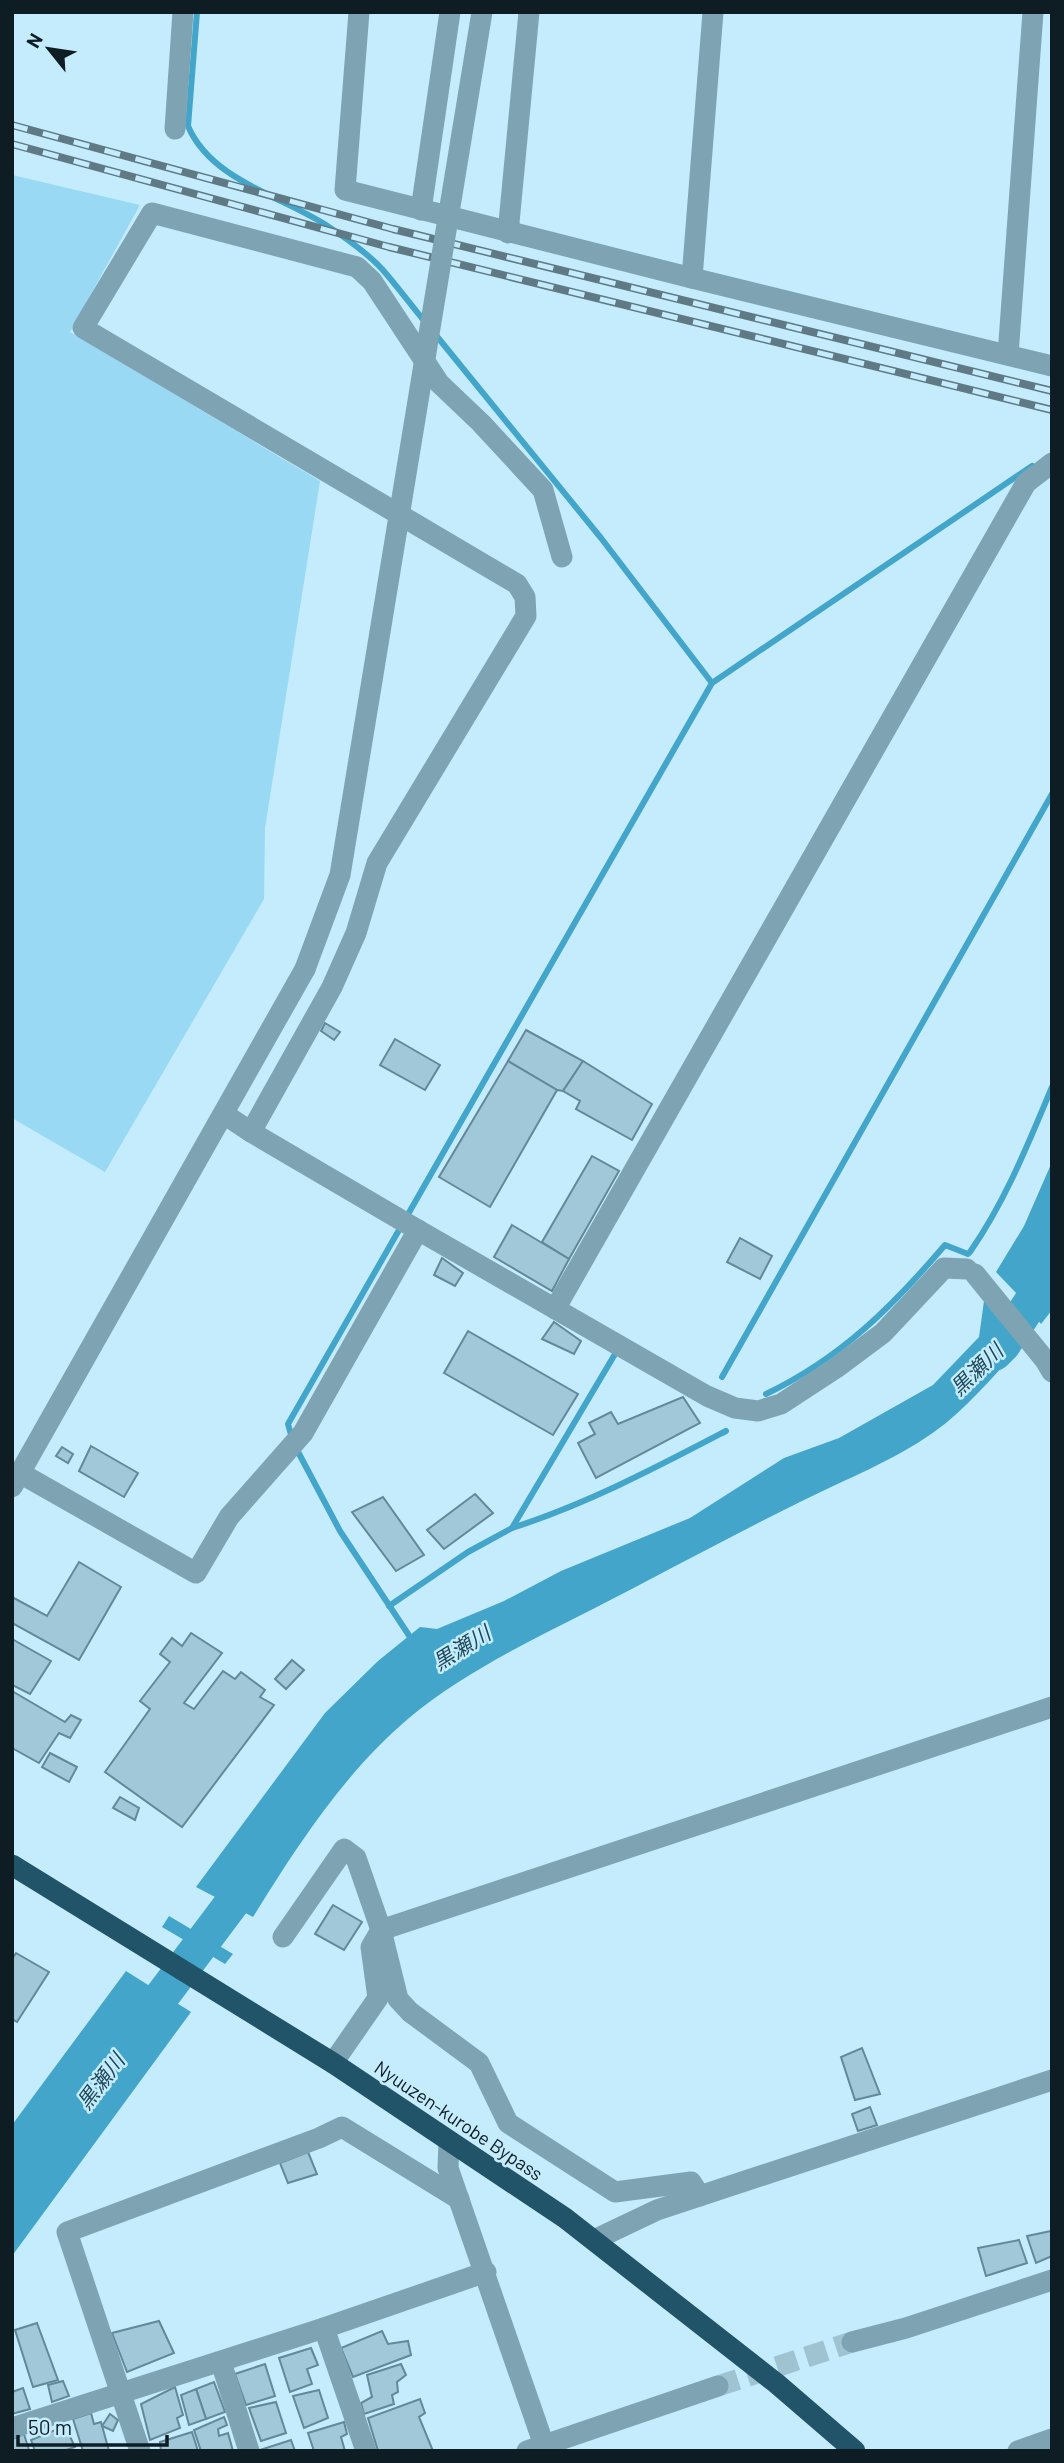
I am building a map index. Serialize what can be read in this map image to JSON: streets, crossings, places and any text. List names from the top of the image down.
{
  "streets": {
    "highway": ["Nyuuzen-kurobe Bypass"]
  },
  "water": ["黒瀬川"],
  "scale_bar": "50 m",
  "north": "top left"
}
